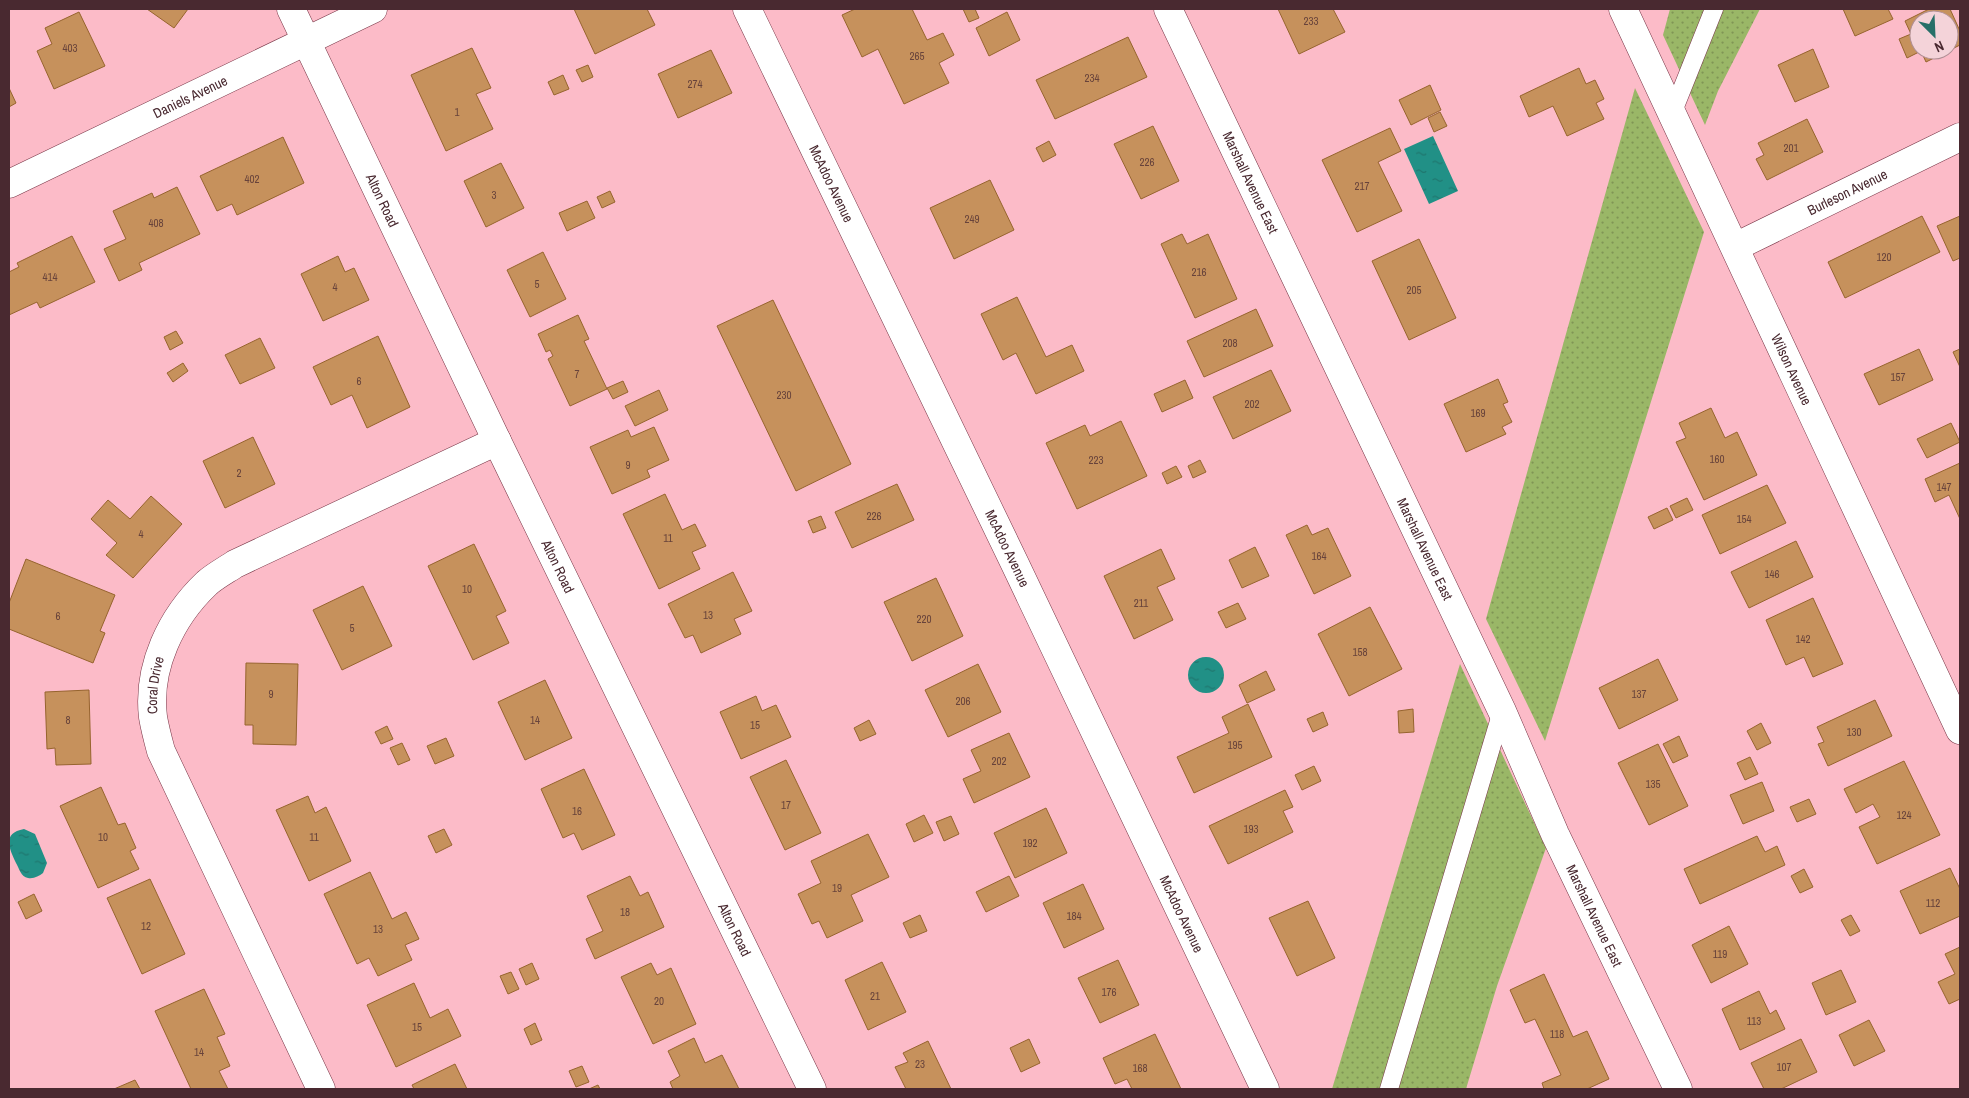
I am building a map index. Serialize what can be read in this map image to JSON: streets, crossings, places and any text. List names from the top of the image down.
{
  "streets": {
    "street": [
      "Daniels Avenue",
      "Marshall Avenue East",
      "McAdoo Avenue",
      "Burleson Avenue",
      "Alton Road",
      "Wilson Avenue",
      "Coral Drive"
    ]
  },
  "crossings": [
    ["Daniels Avenue", "Alton Road"],
    ["Burleson Avenue", "Wilson Avenue"],
    ["Alton Road", "Coral Drive"]
  ],
  "house_numbers": [
    "233",
    "403",
    "265",
    "234",
    "274",
    "1",
    "201",
    "226",
    "402",
    "217",
    "3",
    "249",
    "408",
    "120",
    "216",
    "414",
    "5",
    "4",
    "205",
    "208",
    "7",
    "157",
    "6",
    "230",
    "202",
    "169",
    "160",
    "223",
    "9",
    "2",
    "147",
    "226",
    "154",
    "4",
    "11",
    "164",
    "146",
    "10",
    "211",
    "13",
    "6",
    "220",
    "5",
    "142",
    "158",
    "9",
    "137",
    "206",
    "8",
    "14",
    "15",
    "130",
    "195",
    "202",
    "135",
    "17",
    "16",
    "124",
    "193",
    "10",
    "11",
    "192",
    "19",
    "112",
    "18",
    "184",
    "12",
    "13",
    "119",
    "176",
    "21",
    "20",
    "113",
    "15",
    "118",
    "14",
    "23",
    "107",
    "168"
  ],
  "north": "bottom right"
}
